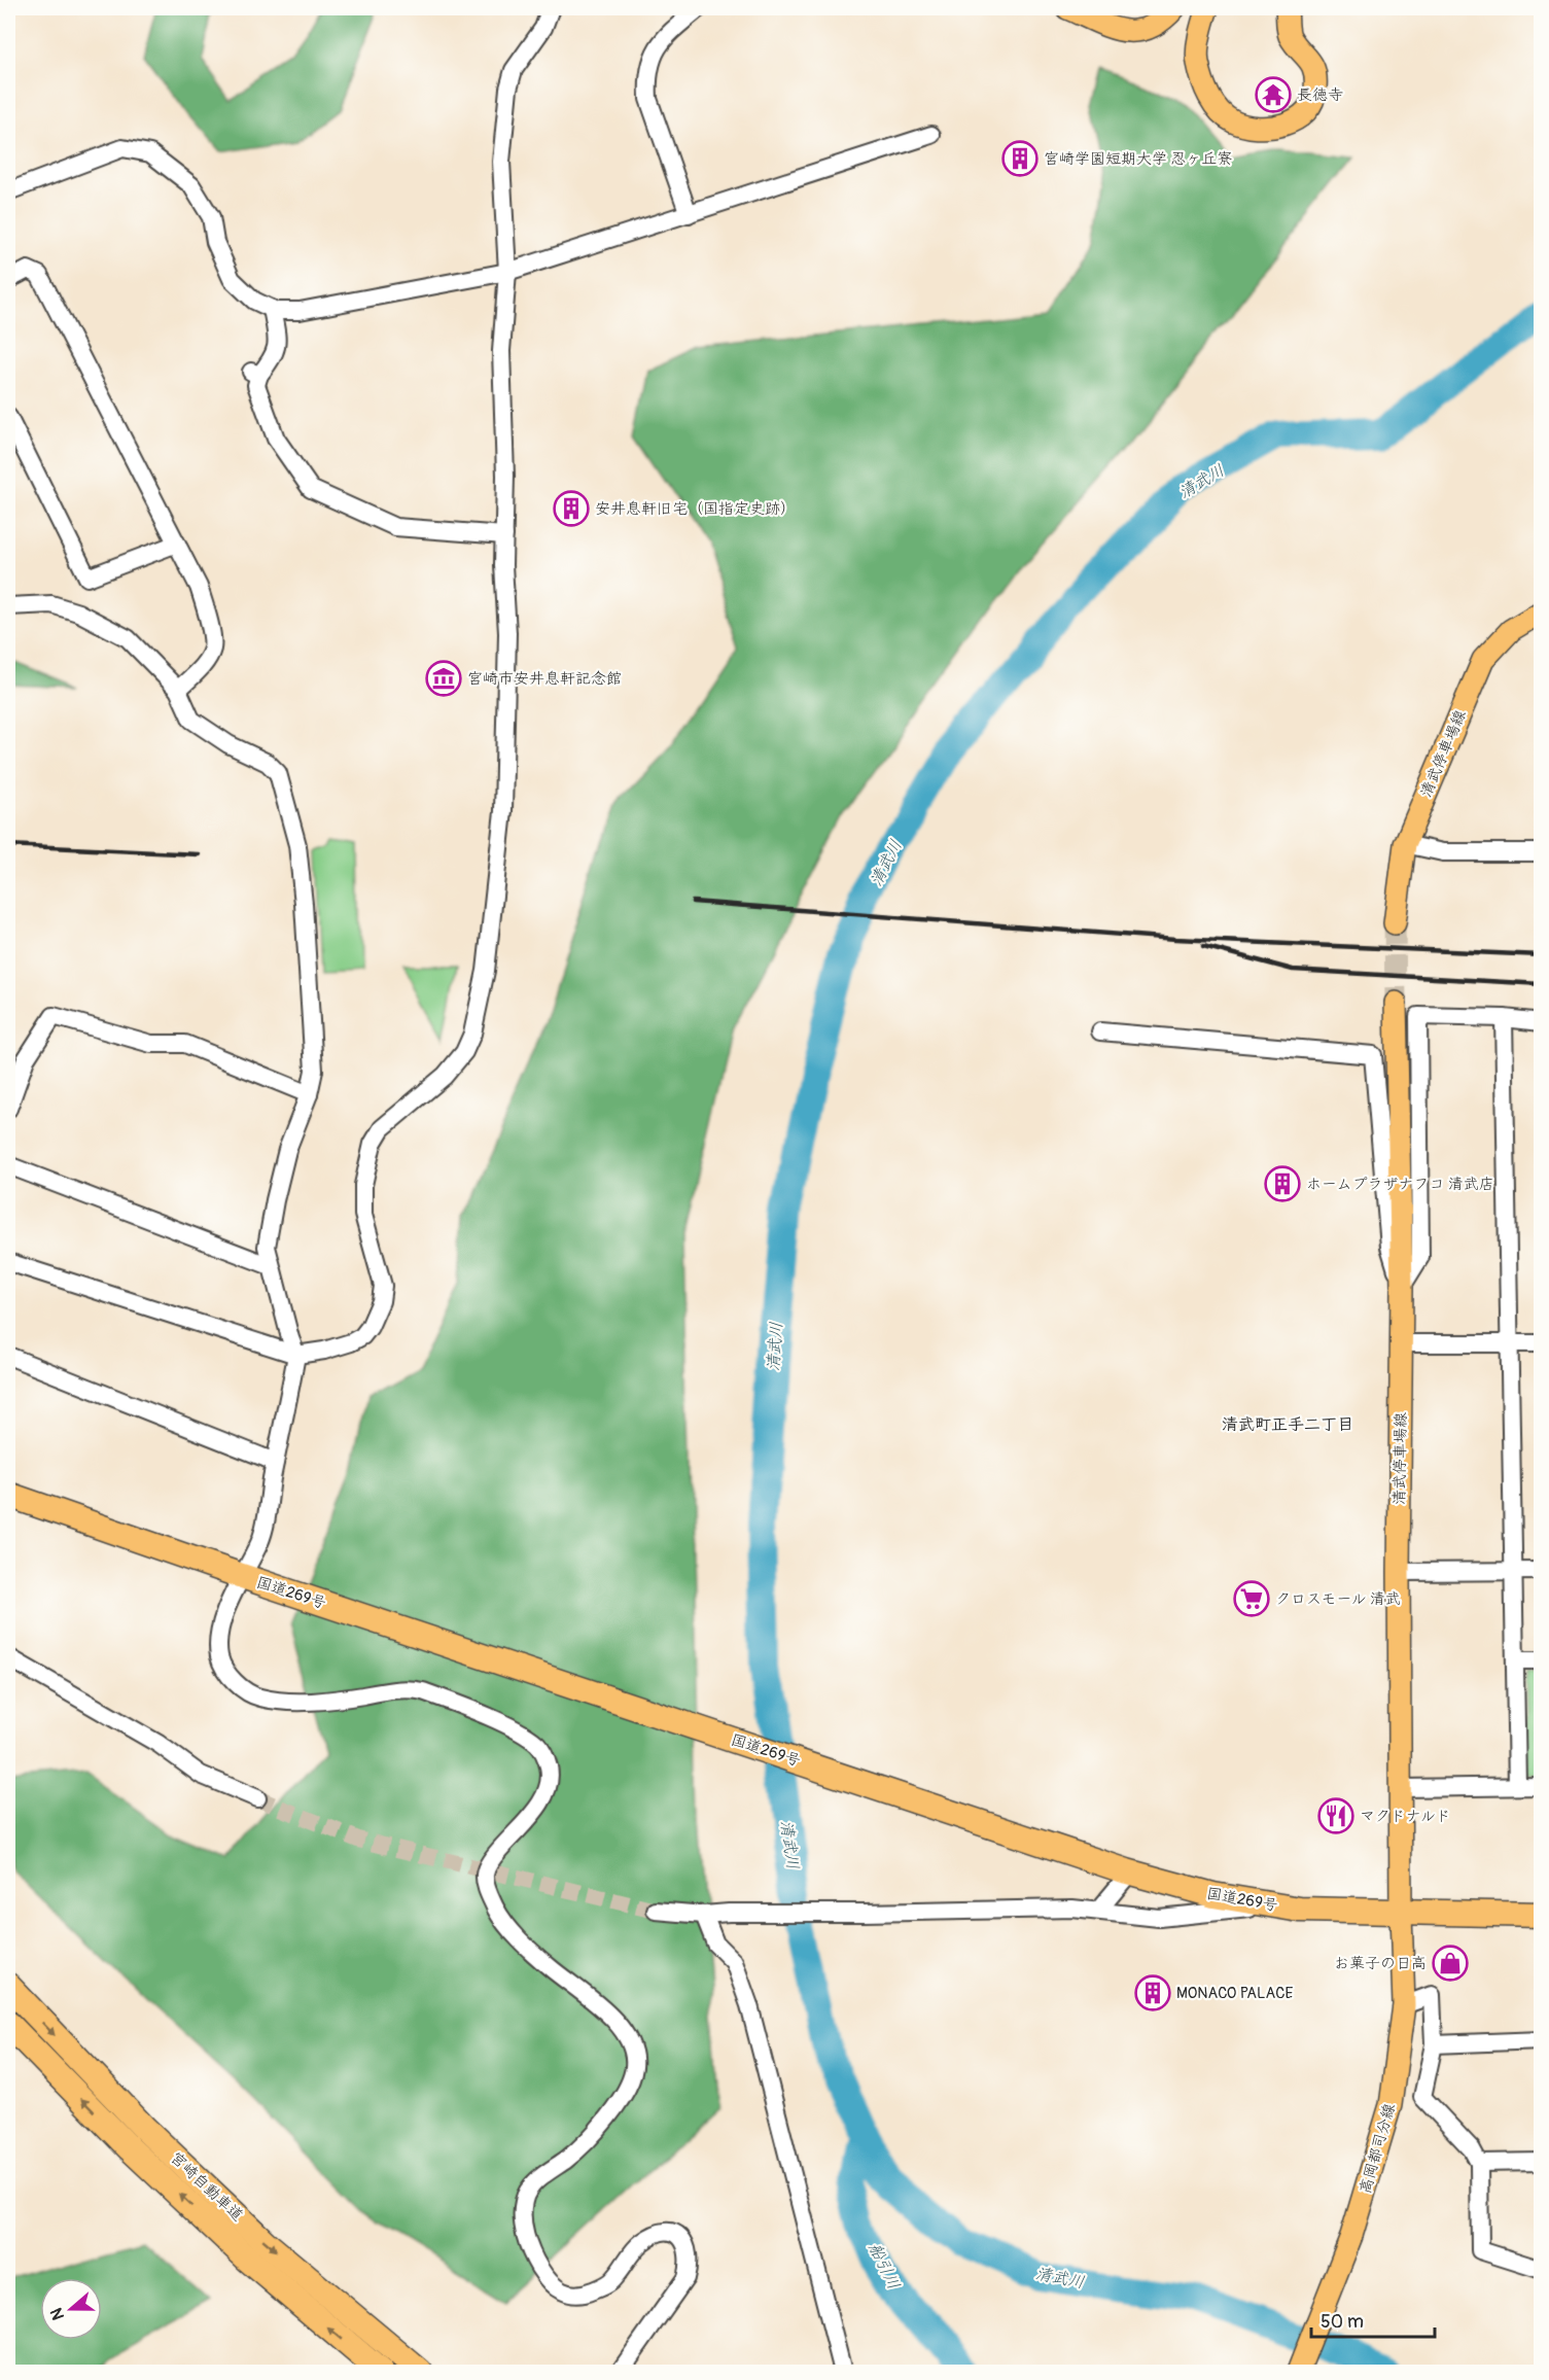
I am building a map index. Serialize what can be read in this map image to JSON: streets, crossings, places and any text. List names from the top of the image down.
{
  "streets": {
    "highway": ["国道269号", "宮崎自動車道"],
    "main road": ["清武停車場線", "高岡都司分線"]
  },
  "crossings": [
    ["清武停車場線", "国道269号"],
    ["清武停車場線", "高岡都司分線"],
    ["国道269号", "高岡都司分線"]
  ],
  "districts": ["清武町正手二丁目"],
  "water": ["清武川", "船引川"],
  "places": {
    "temple": ["長徳寺"],
    "building": [
      "宮崎学園短期大学 忍ヶ丘寮",
      "安井息軒旧宅（国指定史跡）",
      "ホームプラザナフコ 清武店",
      "MONACO PALACE"
    ],
    "museum": ["宮崎市安井息軒記念館"],
    "supermarket": ["クロスモール 清武"],
    "restaurant": ["マクドナルド"],
    "shop": ["お菓子の日高"]
  },
  "scale_bar": "50 m",
  "north": "left"
}
